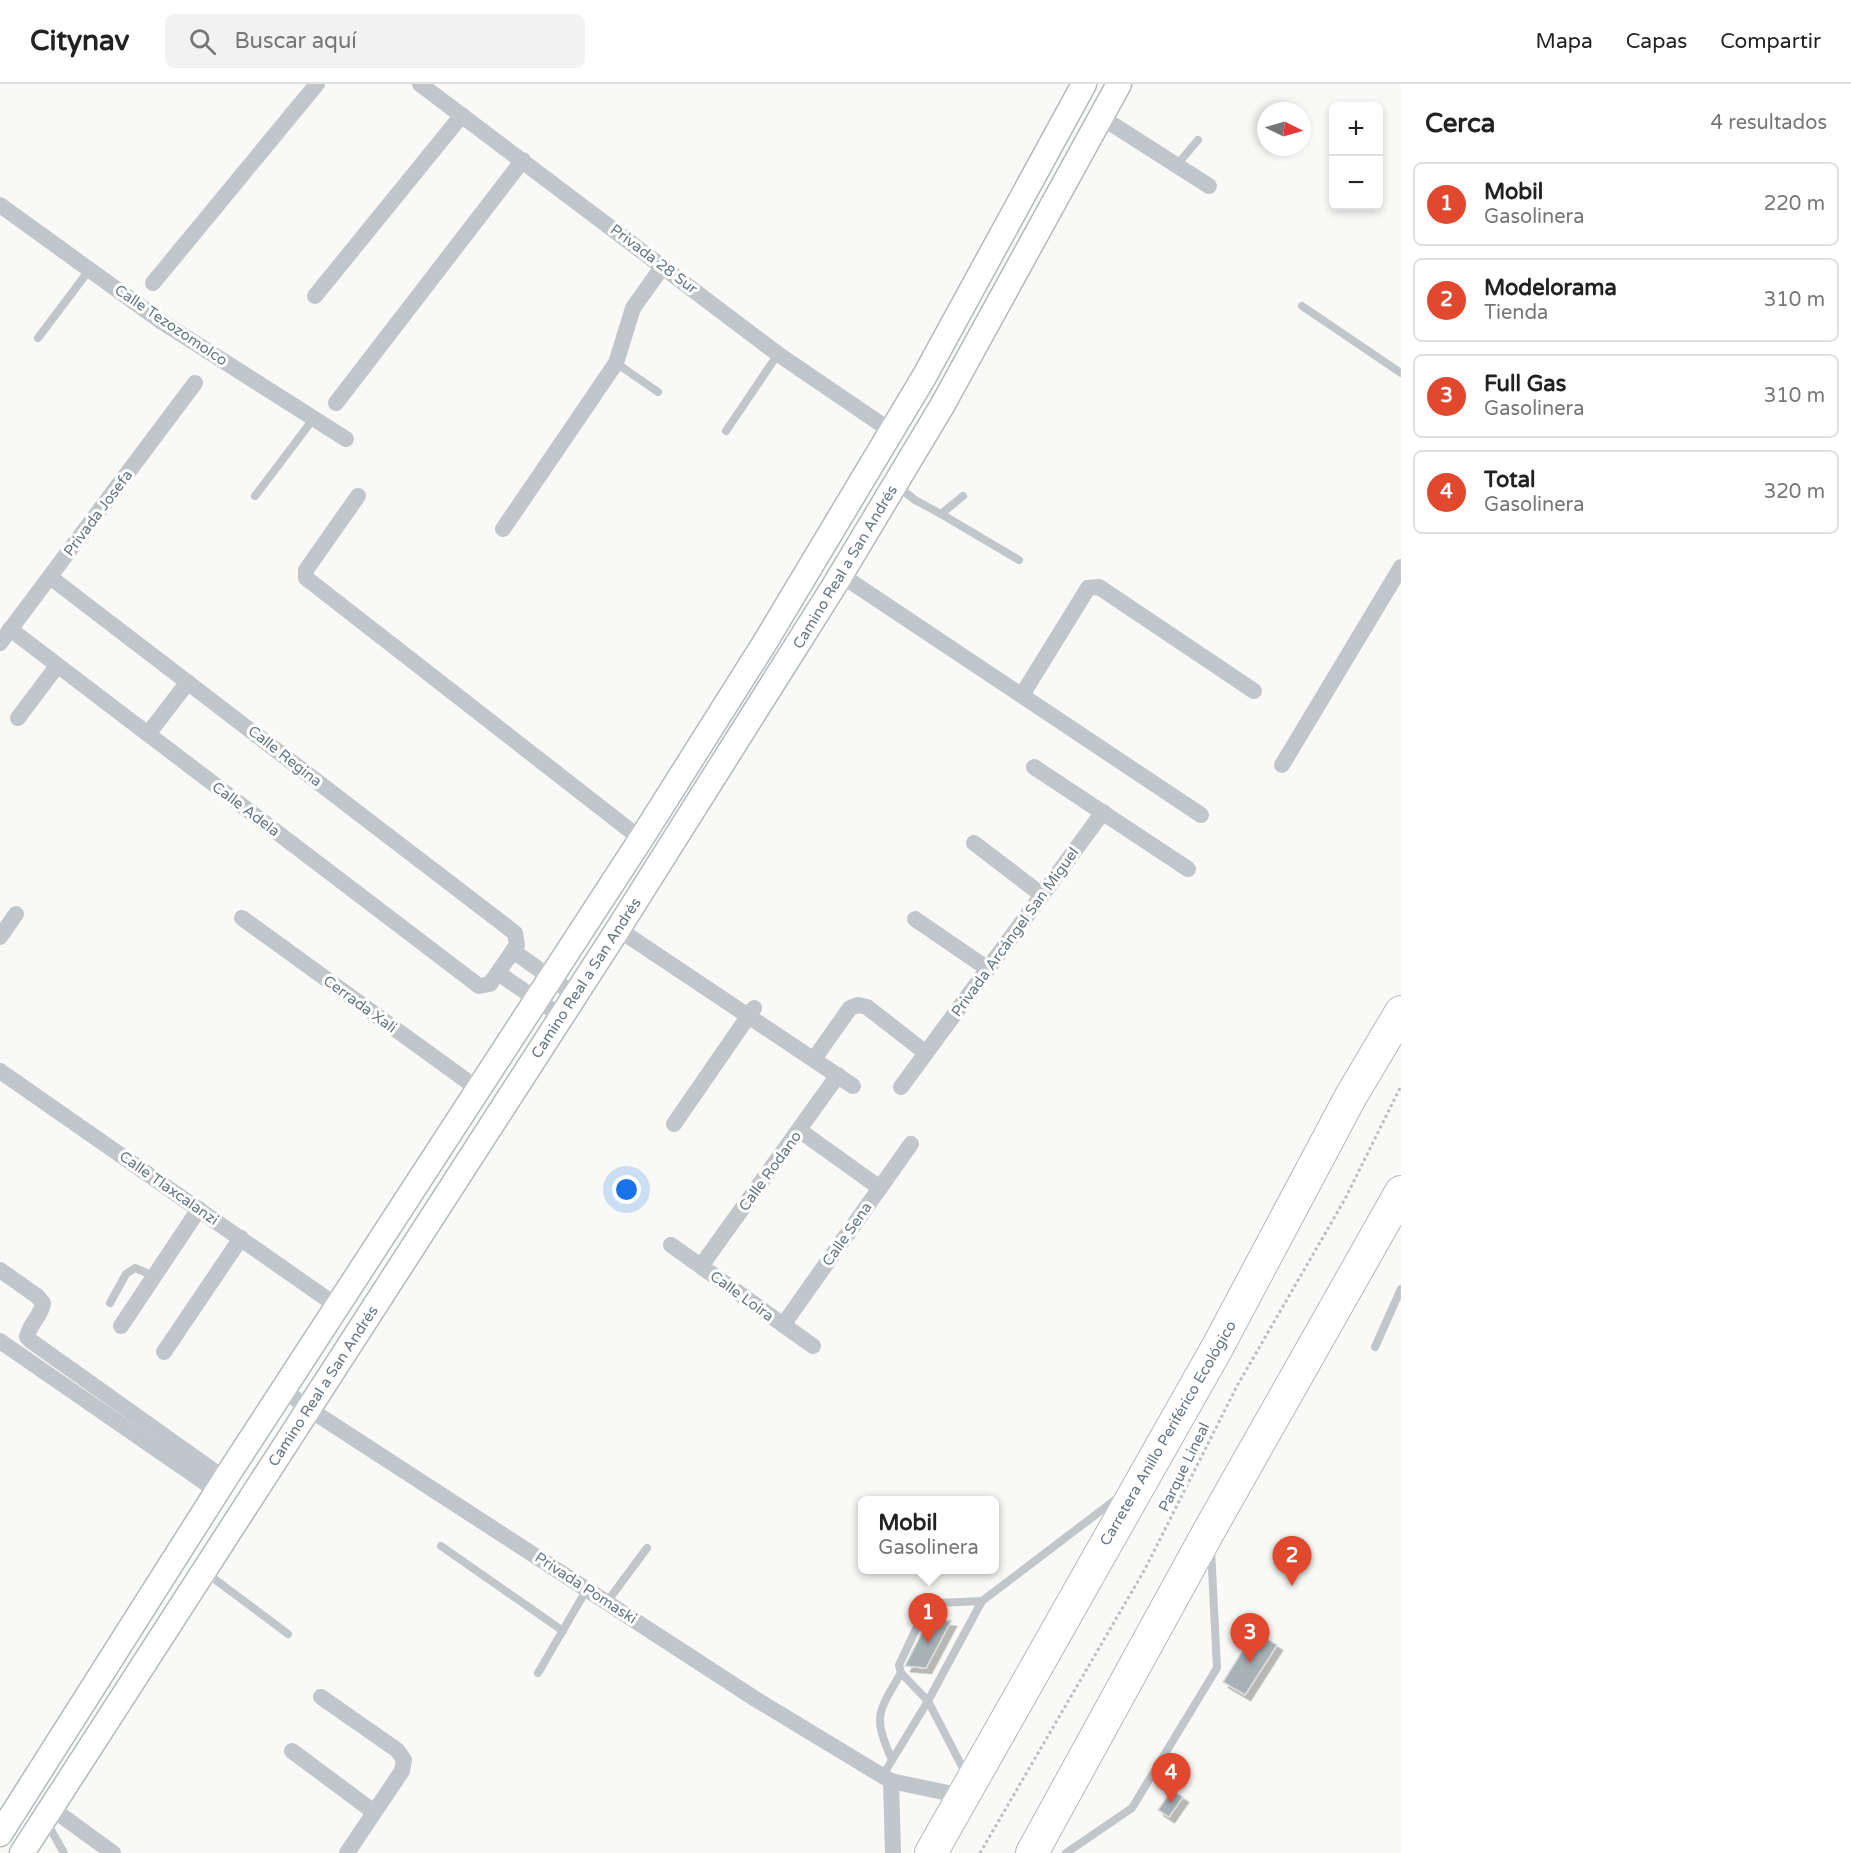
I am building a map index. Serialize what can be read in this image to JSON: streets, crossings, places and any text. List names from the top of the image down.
{
  "streets": {
    "highway": ["Carretera Anillo Periférico Ecológico"],
    "main road": ["Camino Real a San Andrés"],
    "street": [
      "Privada 28 Sur",
      "Calle Tezozomolco",
      "Privada Josefa",
      "Calle Regina",
      "Calle Adela",
      "Privada Arcángel San Miguel",
      "Cerrada Xali",
      "Calle Rodano",
      "Calle Tlaxcalanzi",
      "Calle Sena",
      "Calle Loira",
      "Privada Pomaski"
    ],
    "path": ["Parque Lineal"]
  },
  "crossings": [
    ["Privada 28 Sur", "Camino Real a San Andrés"],
    ["Privada Josefa", "Calle Regina"],
    ["Privada Josefa", "Calle Adela"],
    ["Camino Real a San Andrés", "Calle Regina"],
    ["Camino Real a San Andrés", "Cerrada Xali"],
    ["Camino Real a San Andrés", "Calle Tlaxcalanzi"],
    ["Camino Real a San Andrés", "Privada Pomaski"],
    ["Calle Rodano", "Calle Loira"],
    ["Calle Sena", "Calle Loira"],
    ["Carretera Anillo Periférico Ecológico", "Privada Pomaski"]
  ],
  "north": "right",
  "page": {
    "header": "Citynav",
    "search": "Buscar aquí",
    "nav": ["Mapa", "Capas", "Compartir"],
    "heading": ["Cerca", "4 resultados"],
    "map_buttons": ["+", "−"],
    "list": [
      {
        "mark": "1",
        "name": "Mobil",
        "note": "Gasolinera",
        "value": "220 m"
      },
      {
        "mark": "2",
        "name": "Modelorama",
        "note": "Tienda",
        "value": "310 m"
      },
      {
        "mark": "3",
        "name": "Full Gas",
        "note": "Gasolinera",
        "value": "310 m"
      },
      {
        "mark": "4",
        "name": "Total",
        "note": "Gasolinera",
        "value": "320 m"
      }
    ],
    "popup": ["Mobil", "Gasolinera"],
    "pins": [
      "2",
      "1",
      "3",
      "4"
    ]
  }
}
